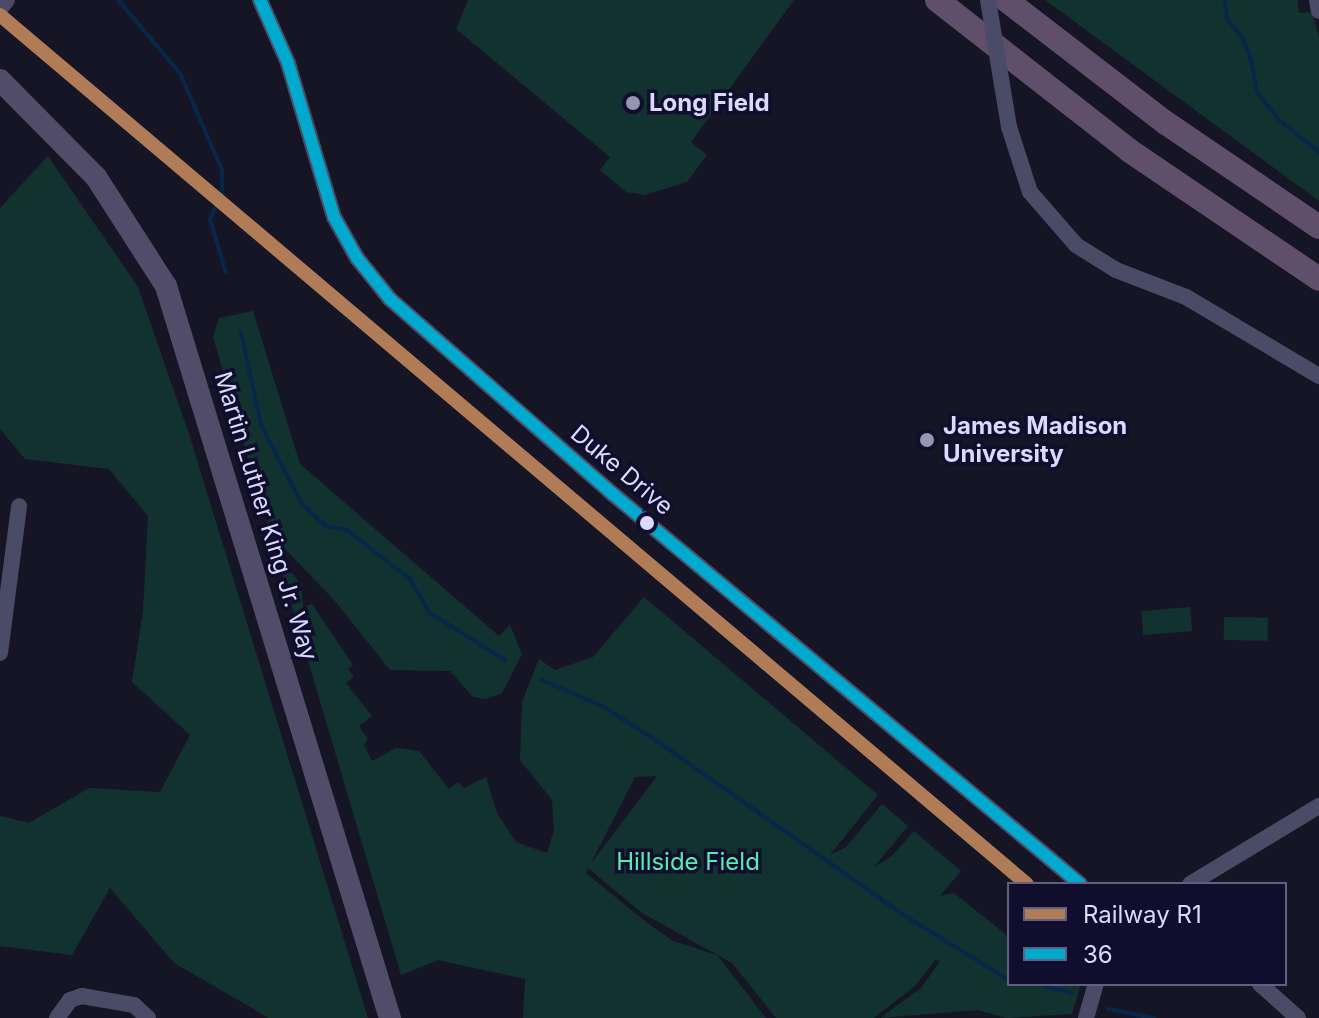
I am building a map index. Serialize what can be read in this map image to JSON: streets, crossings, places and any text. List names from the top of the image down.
{
  "streets": {
    "main road": ["Martin Luther King Jr. Way"],
    "street": ["Duke Drive"]
  },
  "parks": ["Hillside Field"],
  "places": ["Long Field", "James Madison University"],
  "lines": ["transit line 36", "rail line R1"],
  "legend": ["Railway R1", "36"]
}
